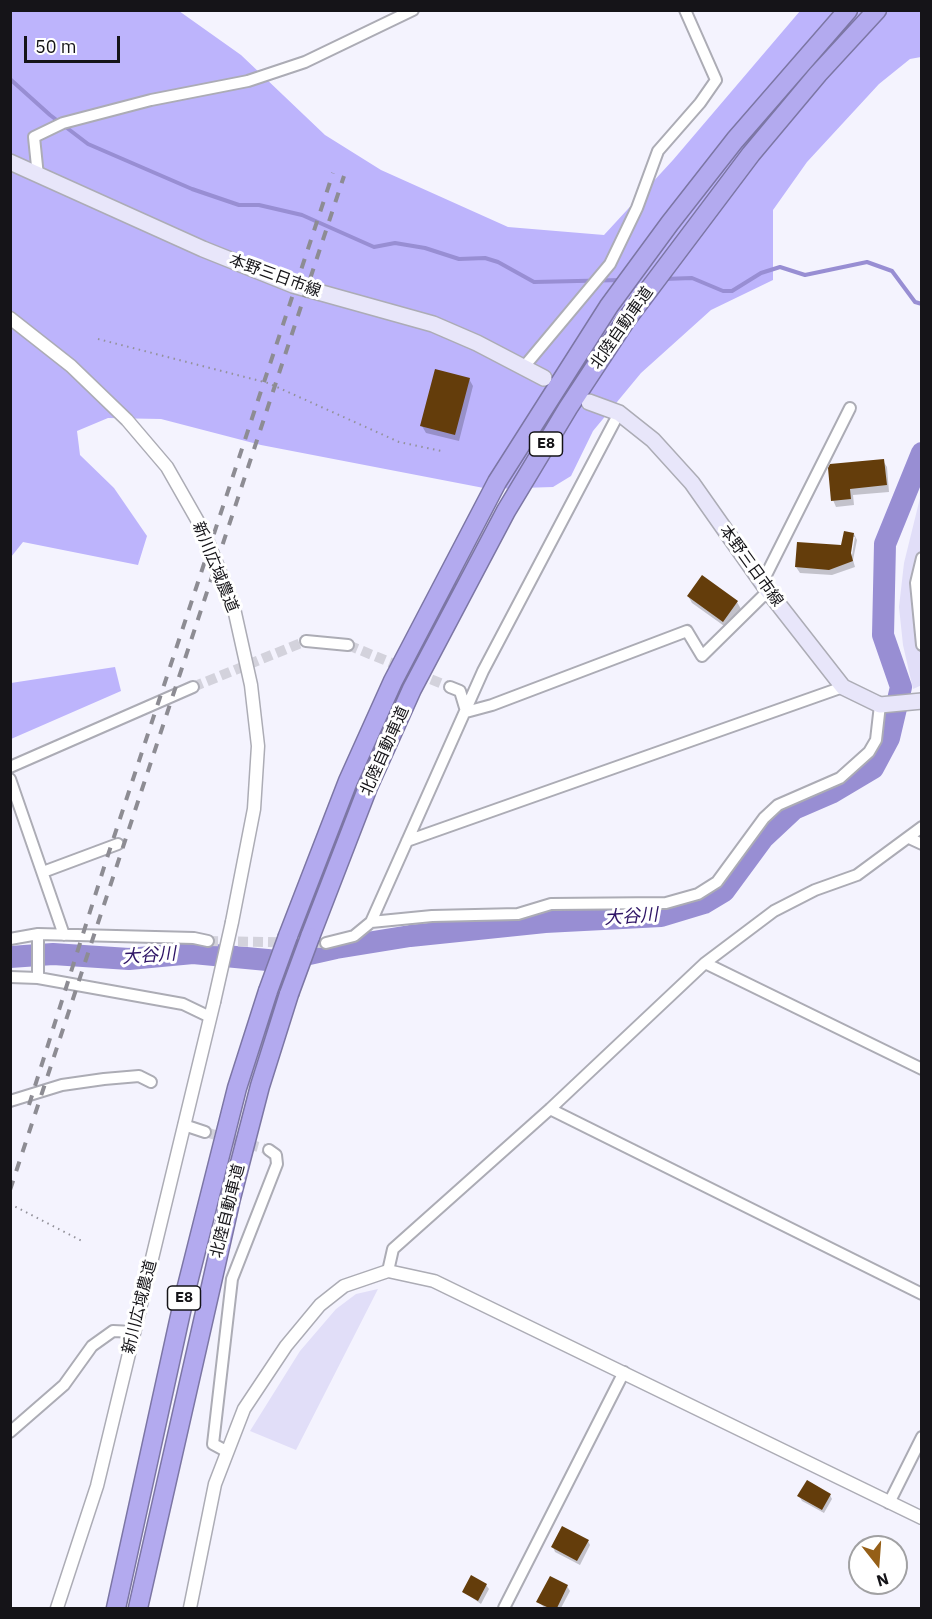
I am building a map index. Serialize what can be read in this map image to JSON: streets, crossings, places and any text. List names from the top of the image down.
{
  "streets": {
    "highway": ["北陸自動車道", "E8"],
    "main road": ["本野三日市線"],
    "street": ["新川広域農道"]
  },
  "water": ["大谷川"],
  "scale_bar": "50 m",
  "north": "bottom"
}
